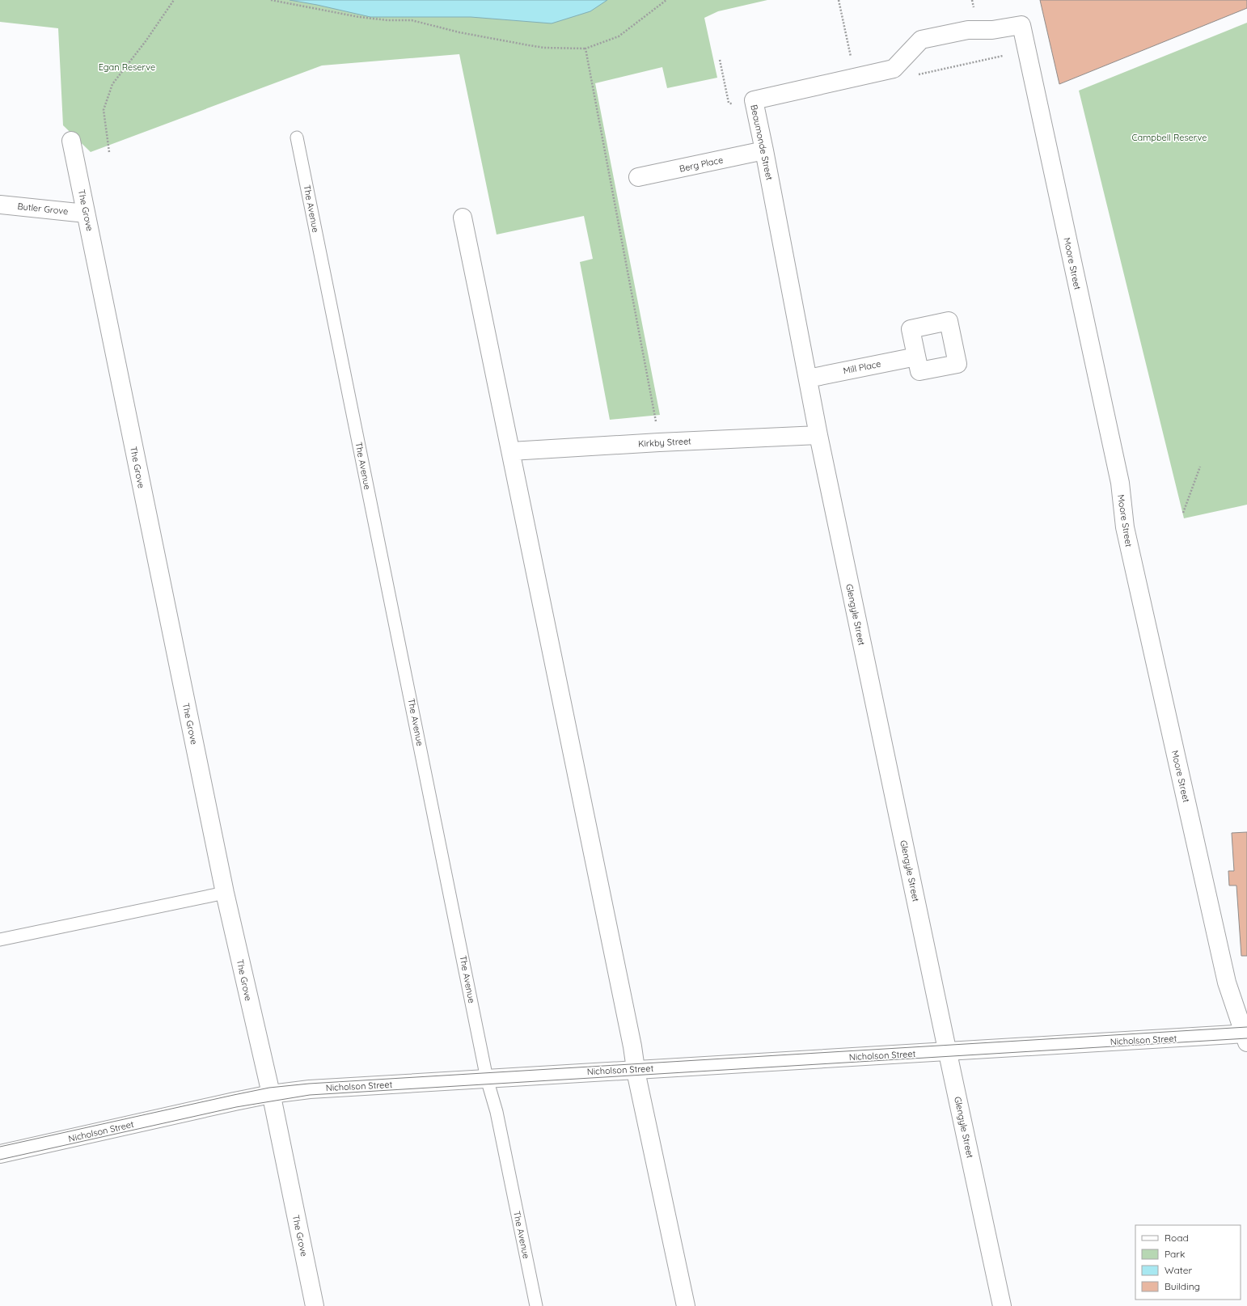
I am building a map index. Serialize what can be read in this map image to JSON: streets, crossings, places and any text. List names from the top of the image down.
{
  "streets": {
    "street": [
      "Beaumonde Street",
      "Berg Place",
      "Butler Grove",
      "The Grove",
      "Moore Street",
      "Mill Place",
      "Kirkby Street",
      "Glengyle Street",
      "Nicholson Street"
    ],
    "lane": ["The Avenue"]
  },
  "crossings": [
    ["Beaumonde Street", "Berg Place"],
    ["Beaumonde Street", "Moore Street"],
    ["Beaumonde Street", "Mill Place"],
    ["Beaumonde Street", "Kirkby Street"],
    ["Beaumonde Street", "Glengyle Street"],
    ["Butler Grove", "The Grove"],
    ["The Avenue", "Nicholson Street"],
    ["The Grove", "Nicholson Street"],
    ["Moore Street", "Nicholson Street"],
    ["Kirkby Street", "Glengyle Street"],
    ["Glengyle Street", "Nicholson Street"]
  ],
  "parks": ["Egan Reserve", "Campbell Reserve"],
  "legend": [
    "Road",
    "Park",
    "Water",
    "Building"
  ]
}
